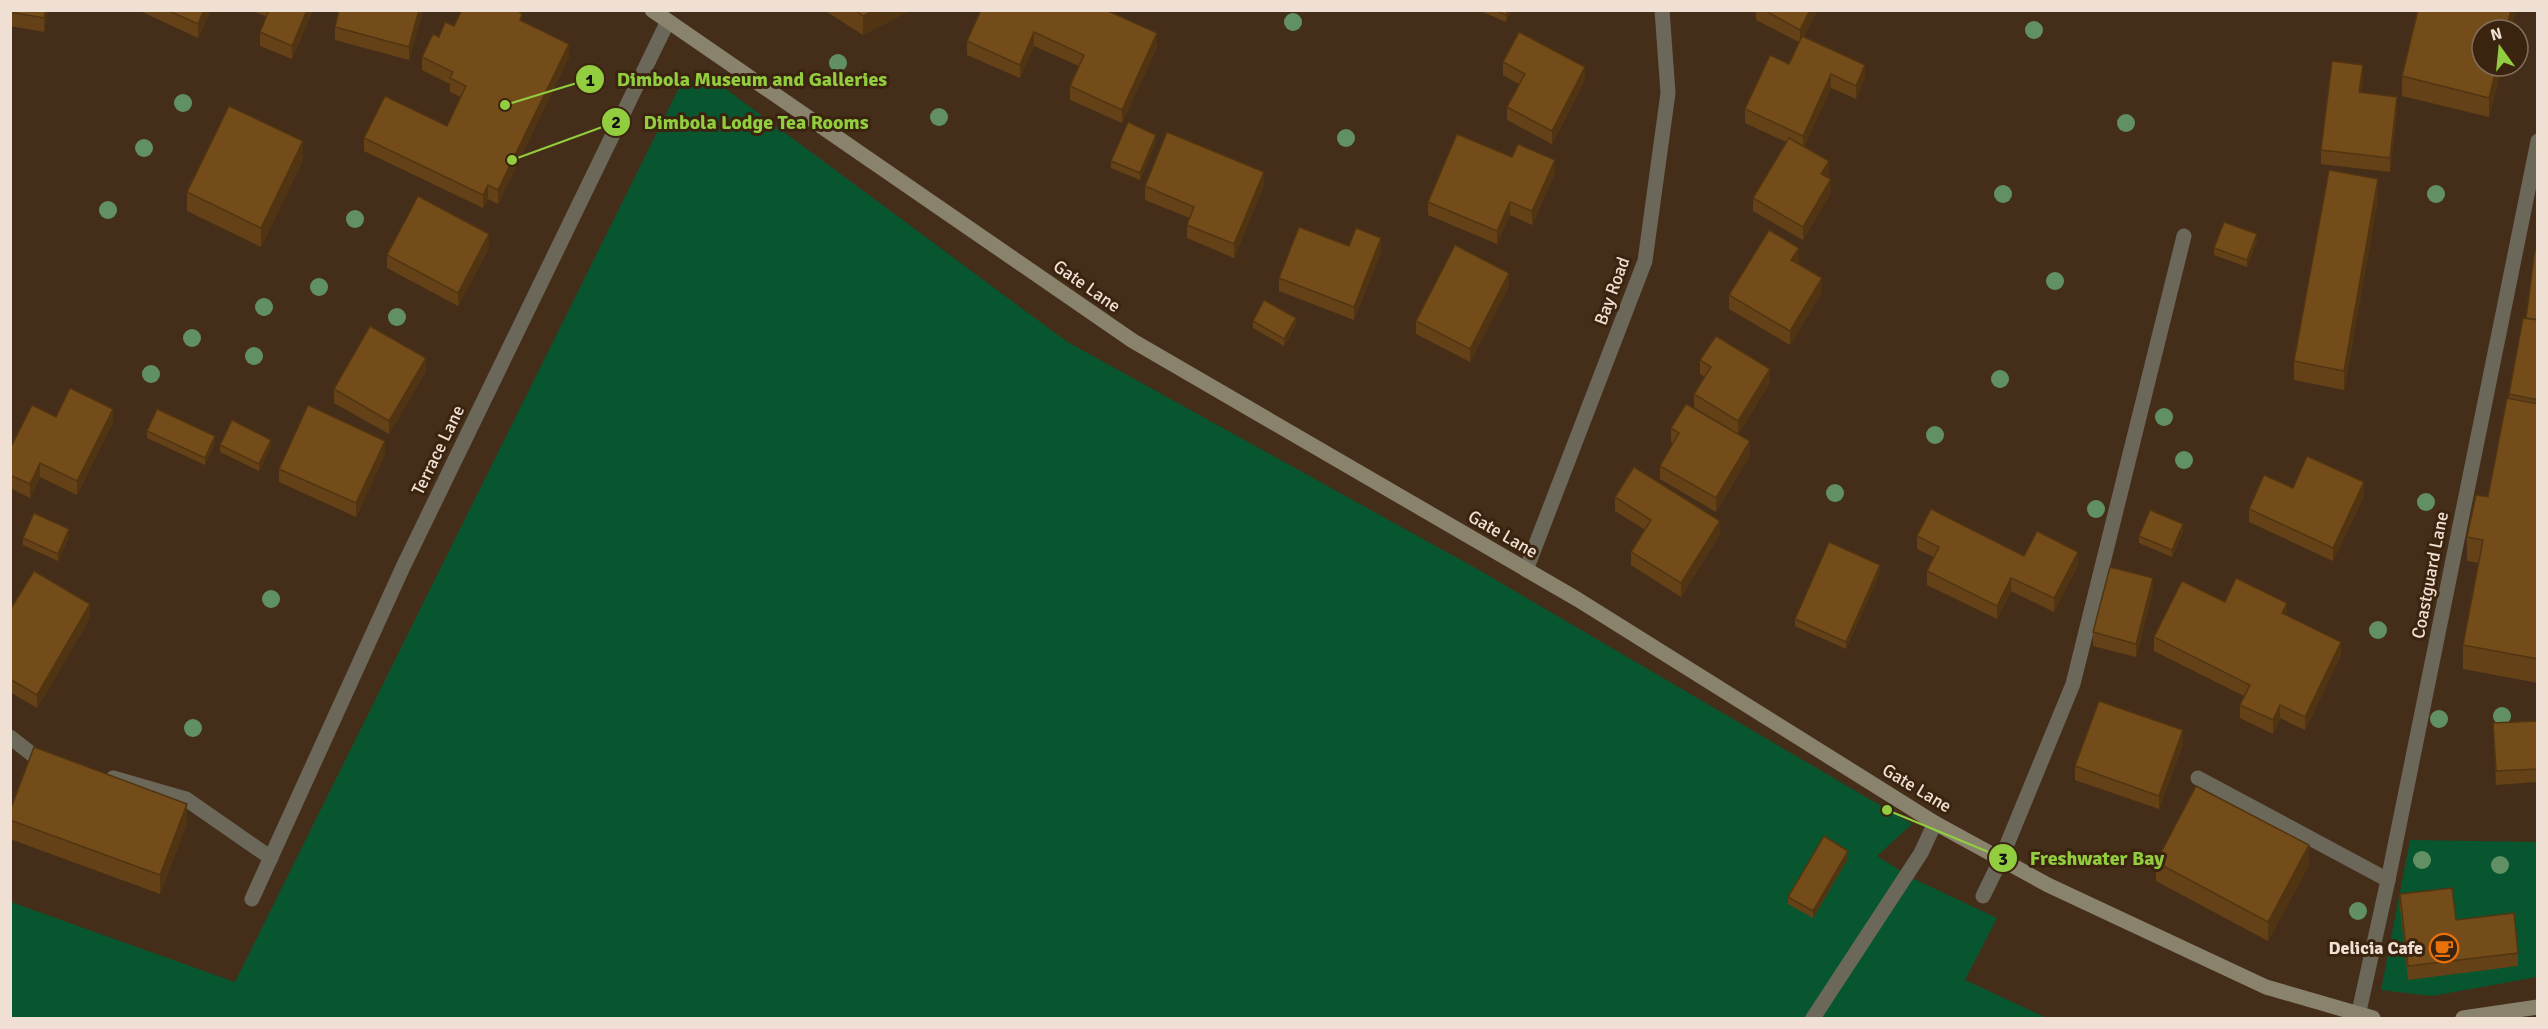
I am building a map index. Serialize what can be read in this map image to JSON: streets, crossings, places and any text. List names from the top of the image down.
{
  "streets": {
    "street": [
      "Gate Lane",
      "Bay Road",
      "Terrace Lane",
      "Coastguard Lane"
    ]
  },
  "crossings": [
    ["Gate Lane", "Bay Road"],
    ["Gate Lane", "Terrace Lane"],
    ["Gate Lane", "Coastguard Lane"]
  ],
  "places": {
    "other": ["Dimbola Museum and Galleries", "Dimbola Lodge Tea Rooms", "Freshwater Bay"],
    "cafe": ["Delicia Cafe"]
  },
  "north": "top"
}
